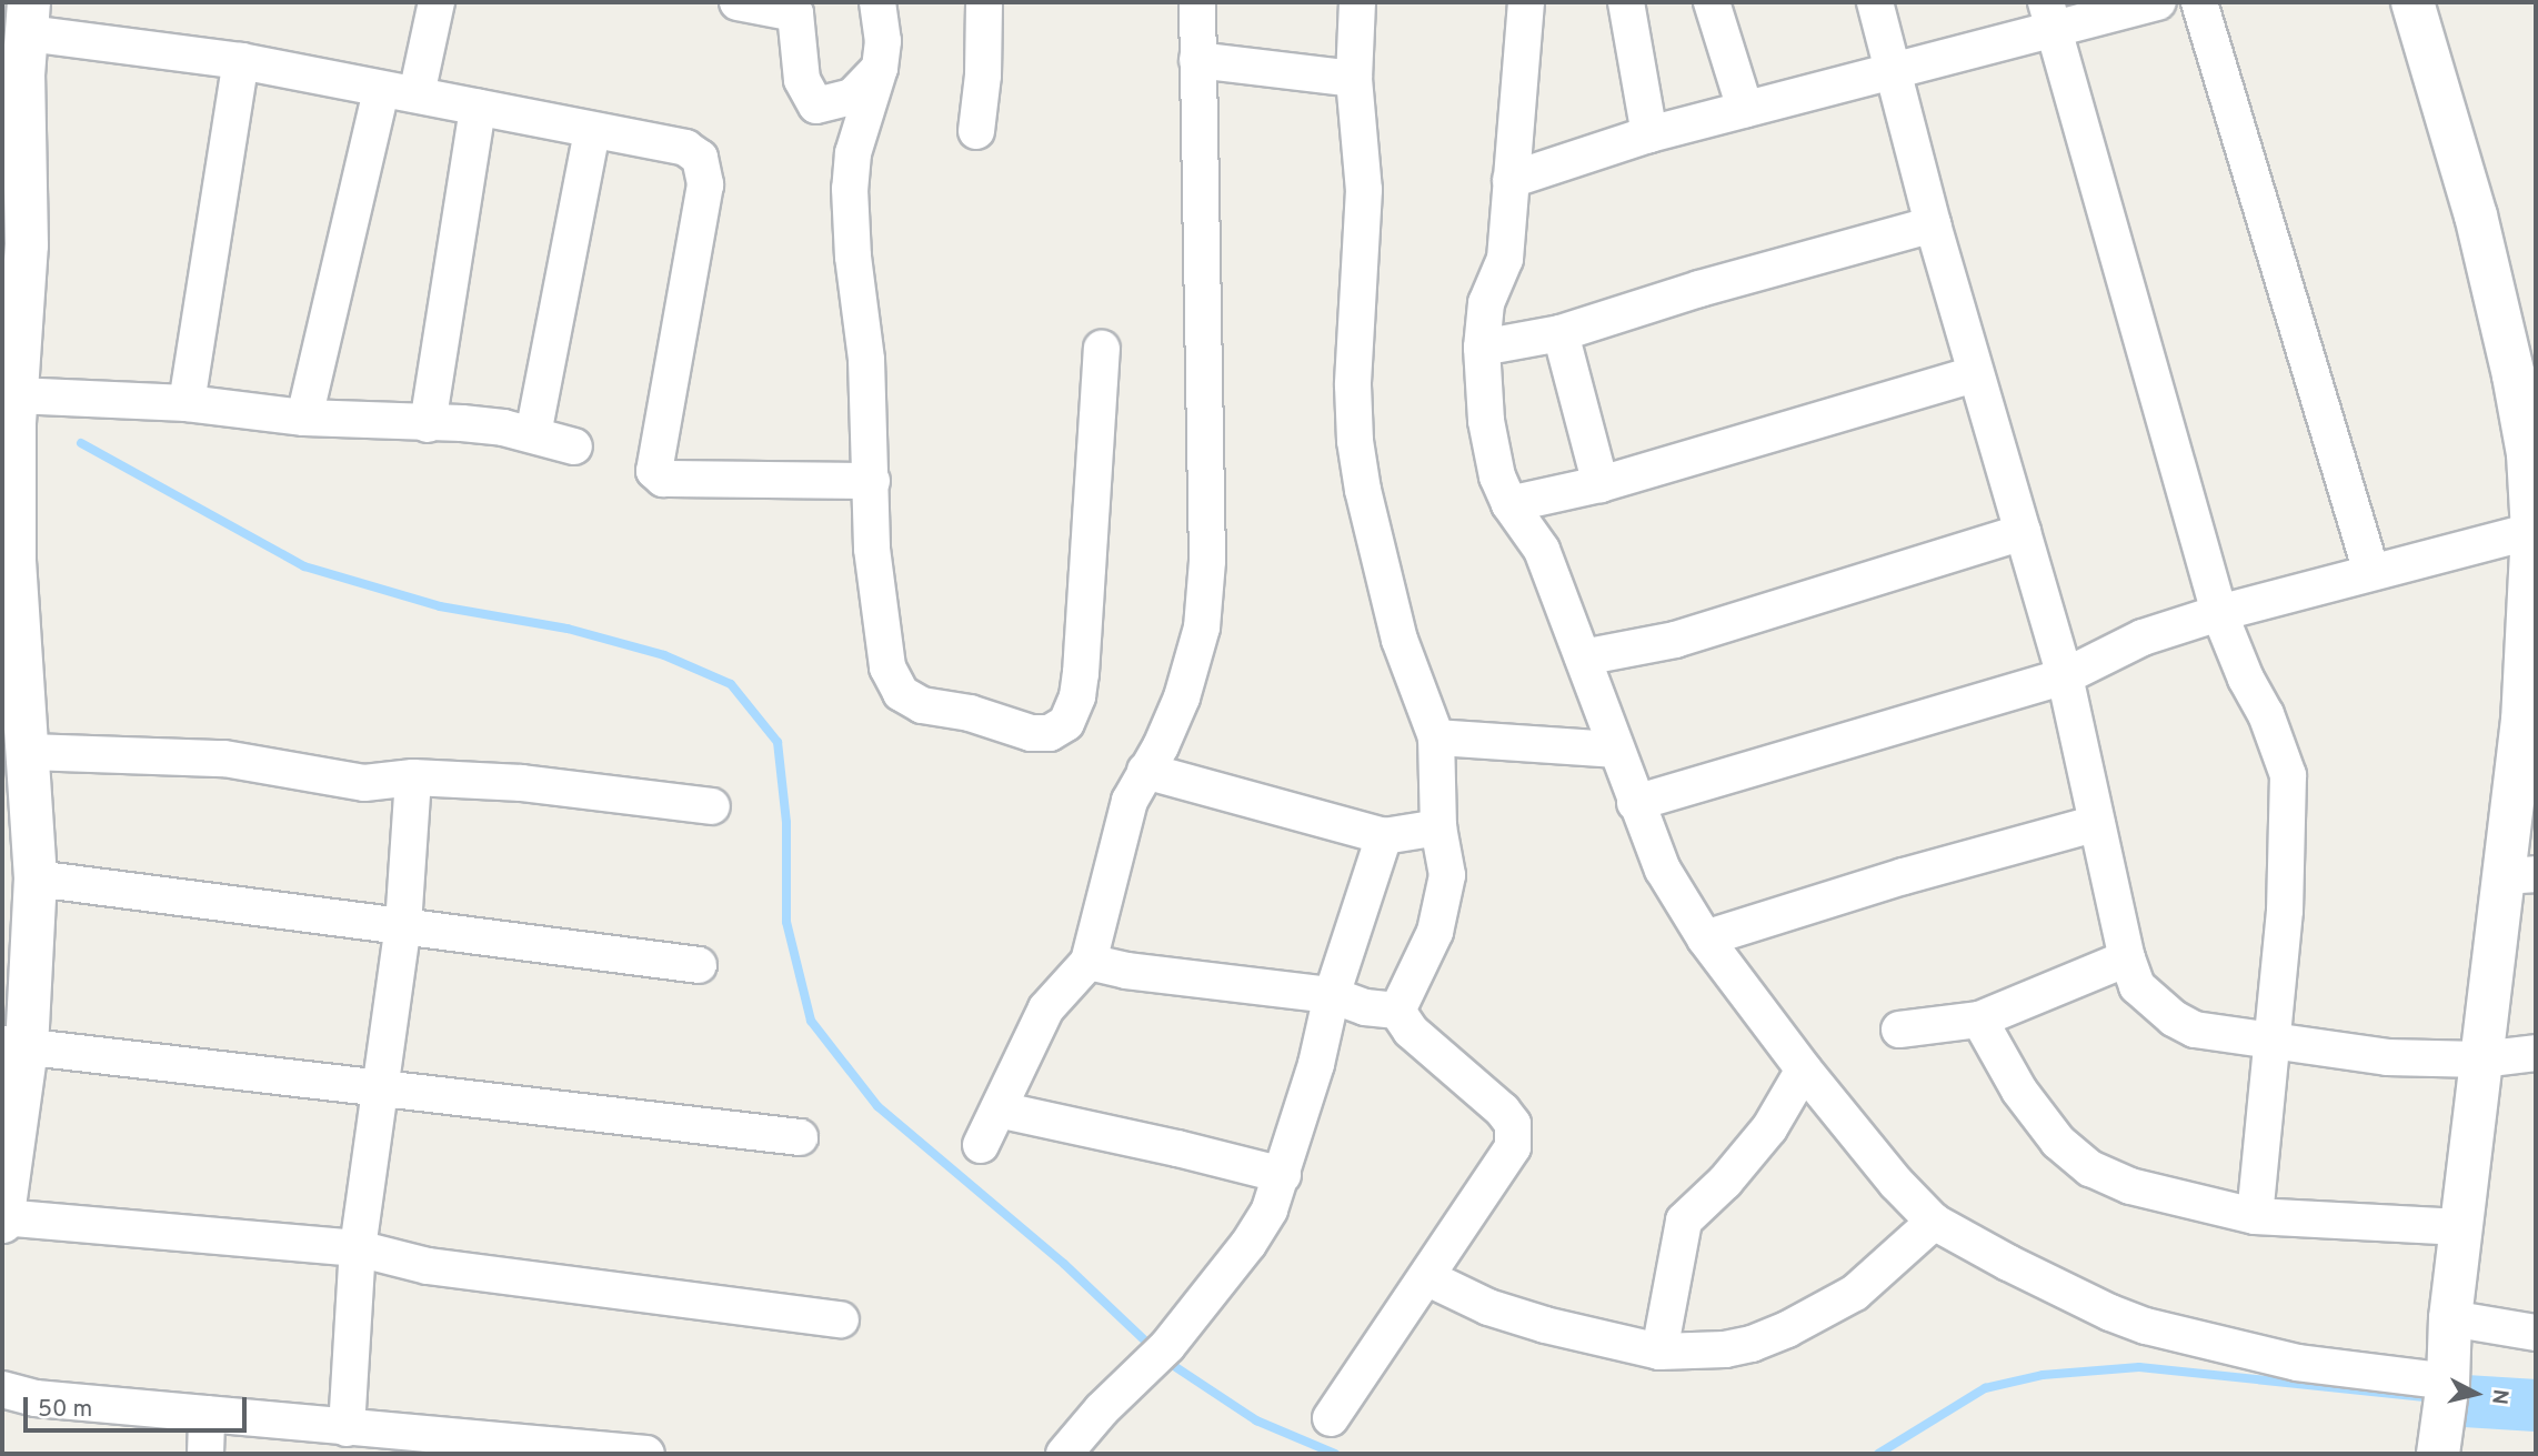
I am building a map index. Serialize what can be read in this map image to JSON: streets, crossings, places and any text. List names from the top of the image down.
{
  "scale_bar": "50 m",
  "north": "right"
}
